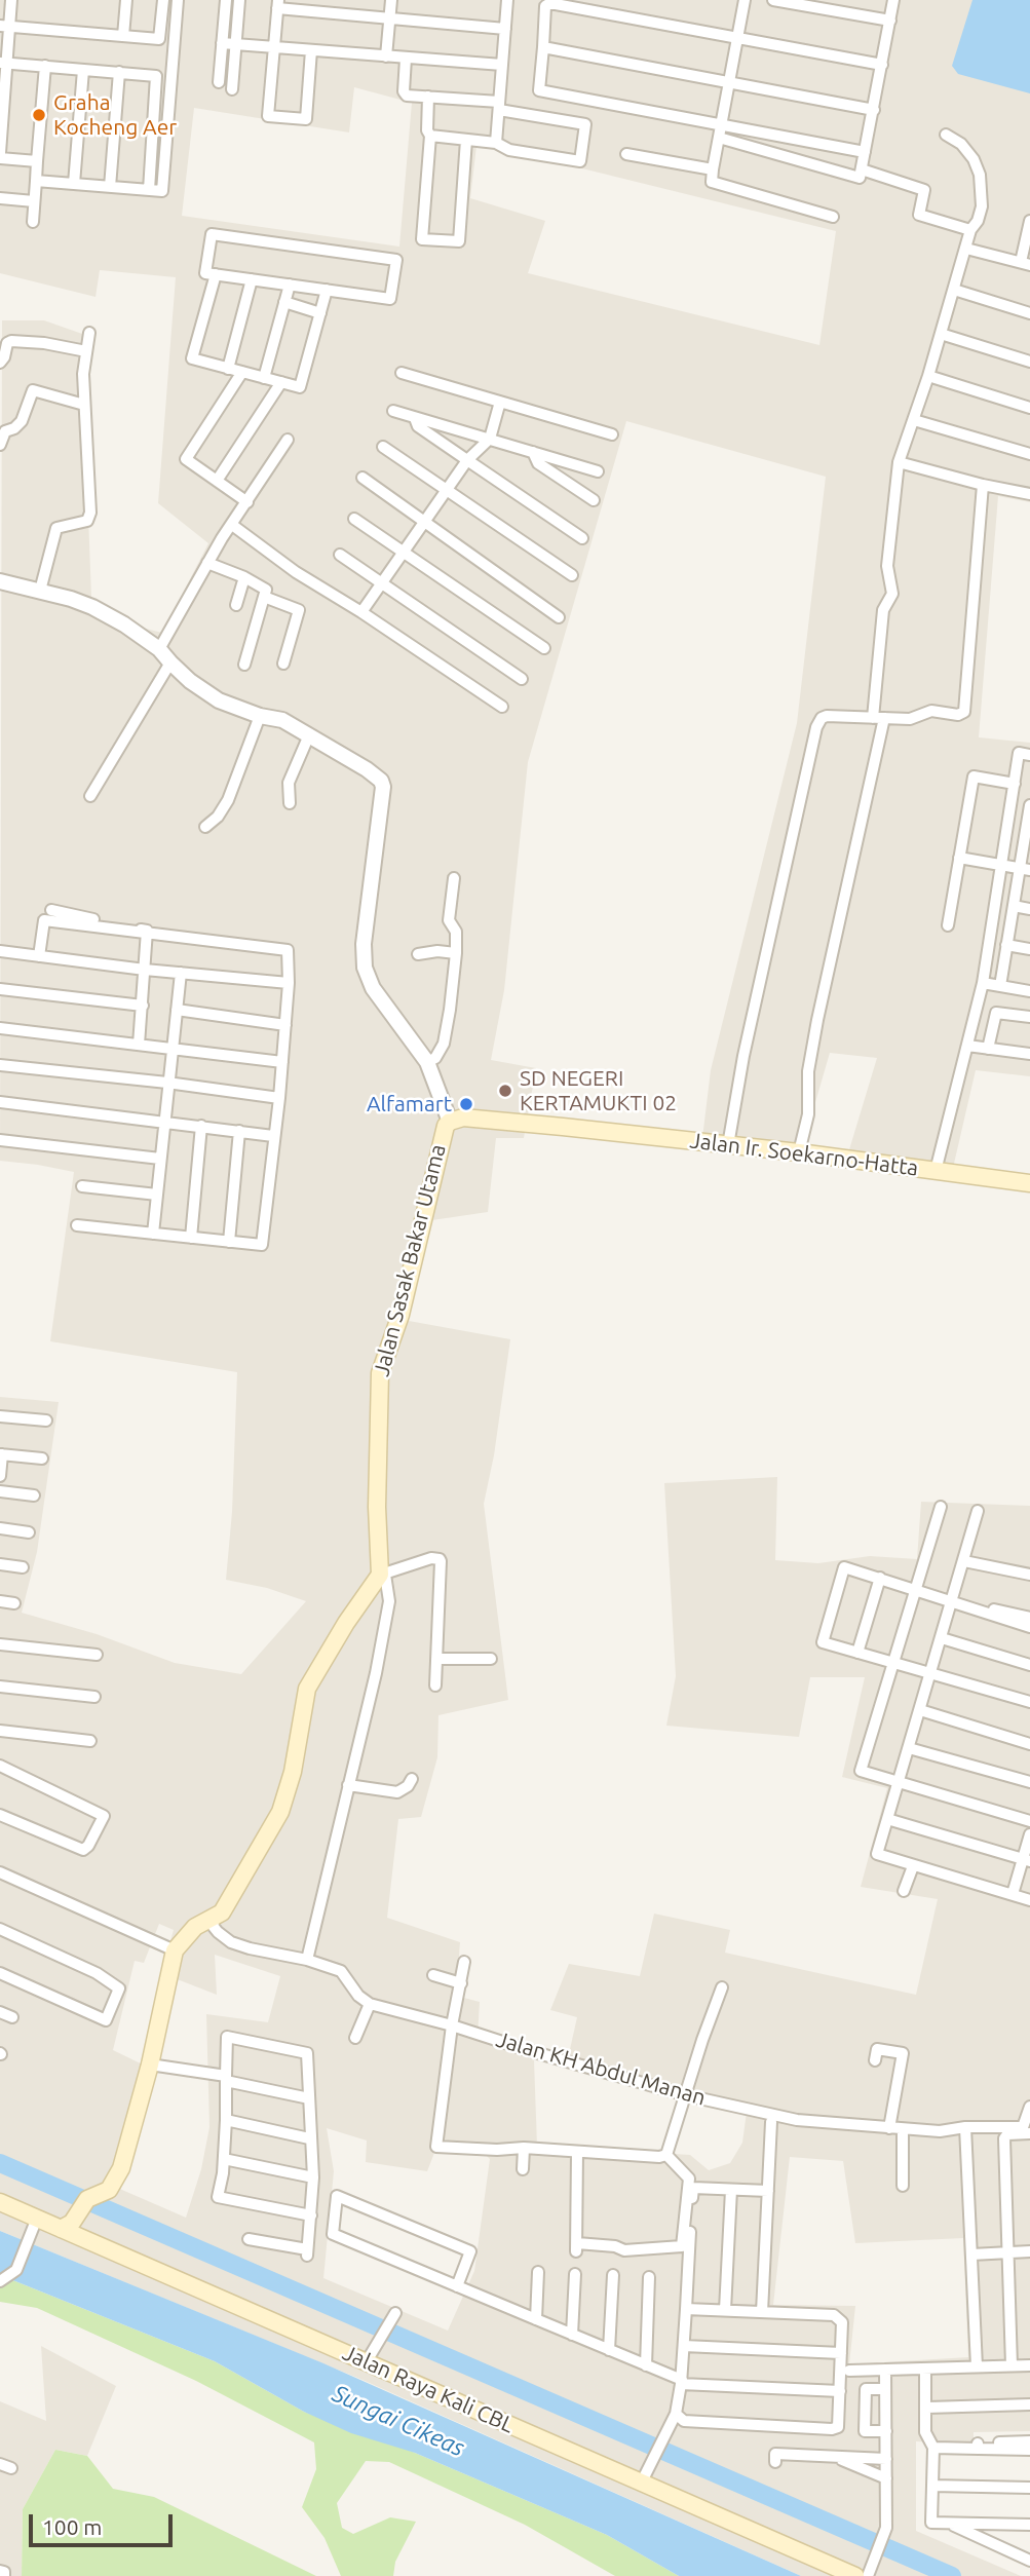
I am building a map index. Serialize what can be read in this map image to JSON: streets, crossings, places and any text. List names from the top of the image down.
{
  "streets": {
    "main road": ["Jalan Ir. Soekarno-Hatta", "Jalan Sasak Bakar Utama", "Jalan Raya Kali CBL"],
    "street": ["Jalan KH Abdul Manan"]
  },
  "crossings": [
    ["Jalan Ir. Soekarno-Hatta", "Jalan Sasak Bakar Utama"]
  ],
  "water": ["Sungai Cikeas"],
  "places": ["Graha Kocheng Aer", "SD NEGERI KERTAMUKTI 02", "Alfamart"],
  "scale_bar": "100 m"
}
